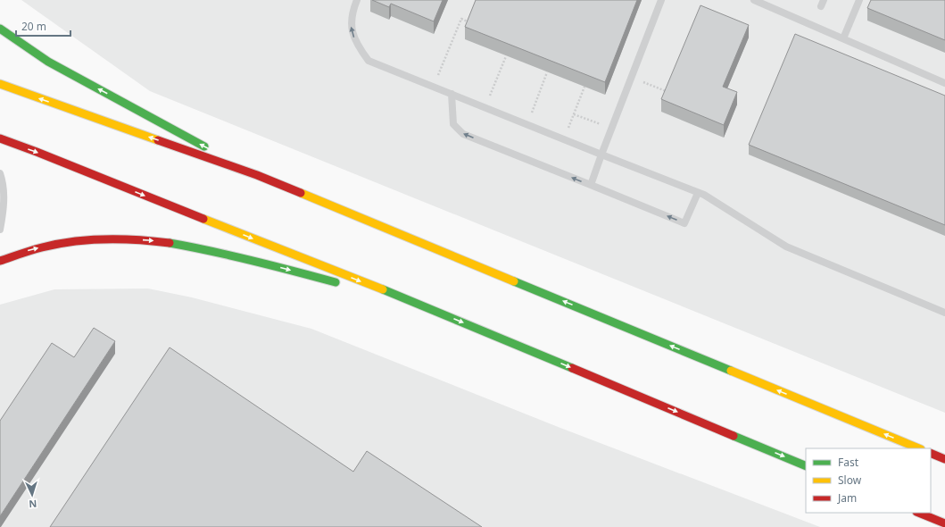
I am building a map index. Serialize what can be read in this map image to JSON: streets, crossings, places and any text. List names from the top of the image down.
{
  "legend": ["Fast", "Slow", "Jam"],
  "scale_bar": "20 m",
  "north": "bottom"
}
